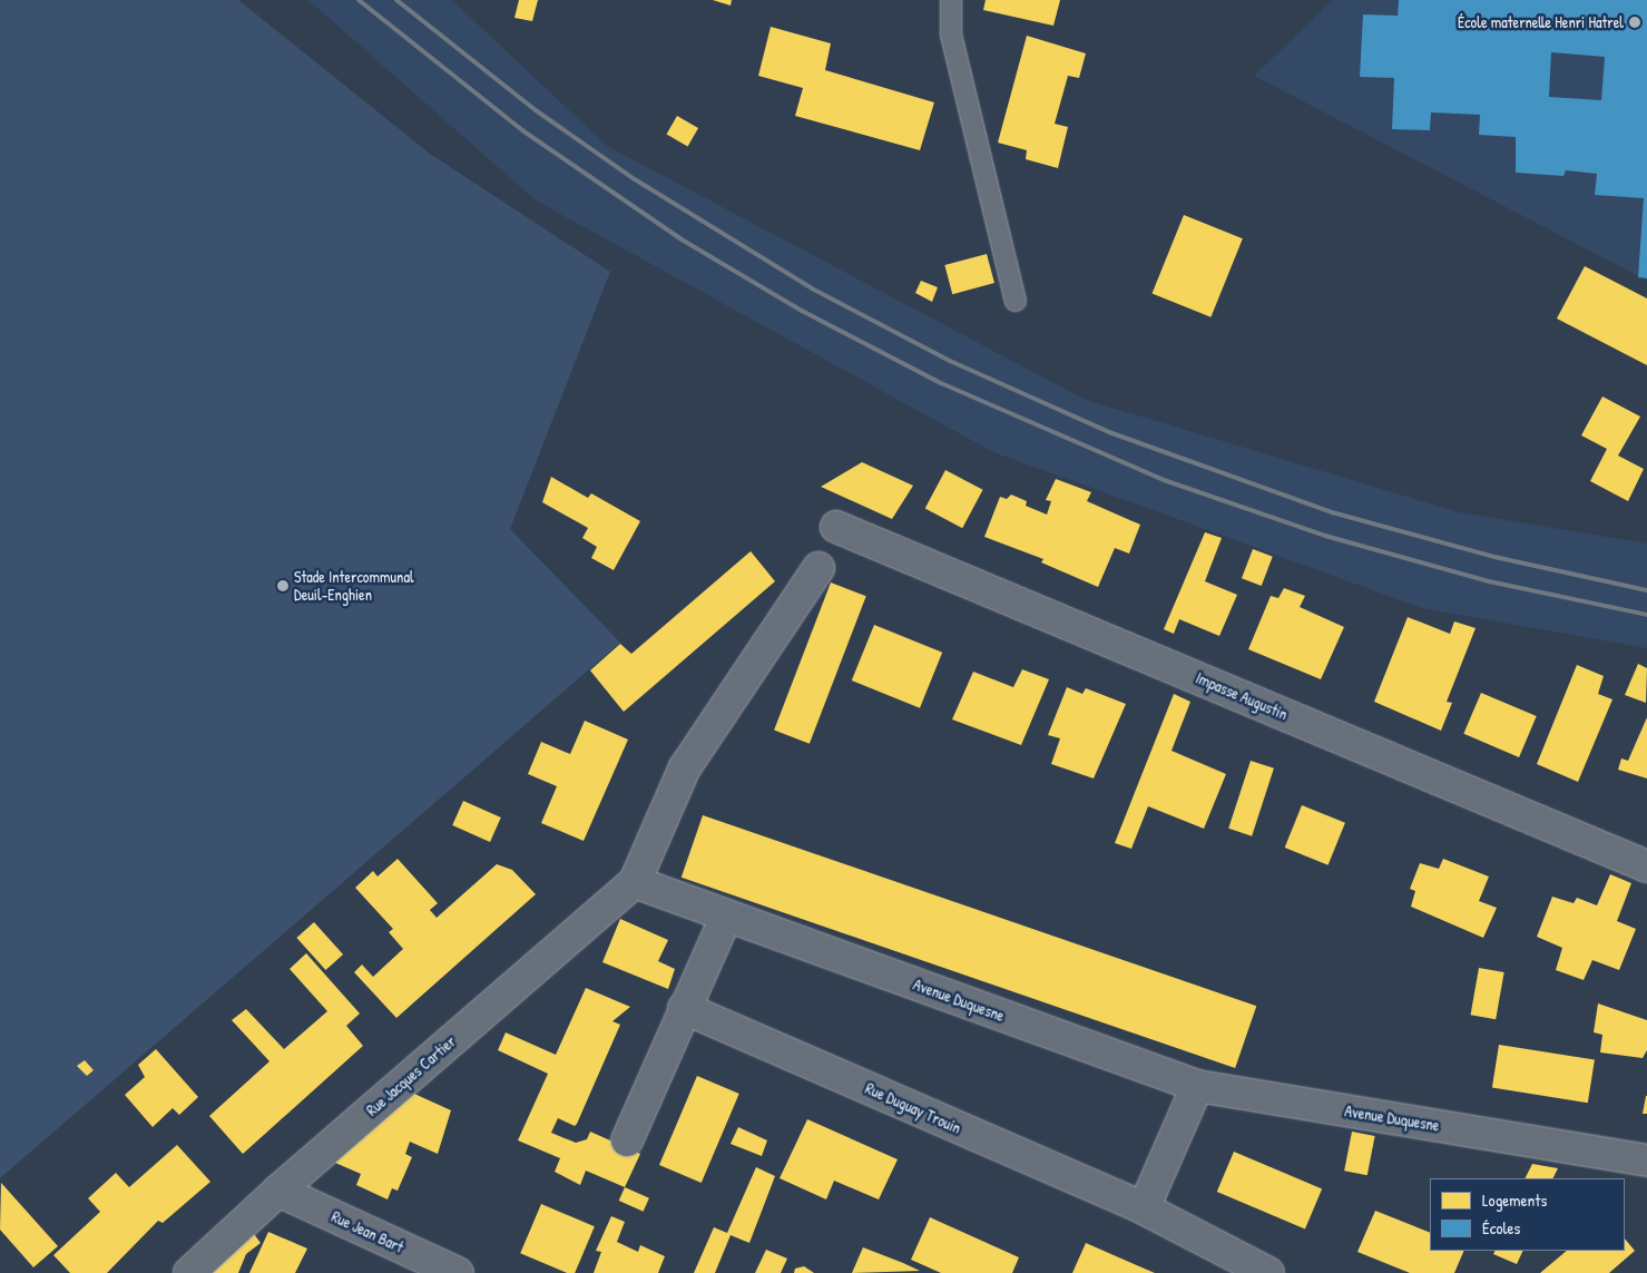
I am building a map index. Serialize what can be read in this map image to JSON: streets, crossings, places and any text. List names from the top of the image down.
{
  "streets": {
    "street": [
      "Impasse Augustin",
      "Avenue Duquesne",
      "Rue Jacques Cartier",
      "Rue Duguay Trouin",
      "Rue Jean Bart"
    ]
  },
  "crossings": [
    ["Avenue Duquesne", "Rue Jacques Cartier"],
    ["Rue Jacques Cartier", "Rue Jean Bart"]
  ],
  "places": ["École maternelle Henri Hatrel", "Stade Intercommunal Deuil-Enghien"],
  "legend": ["Logements", "Écoles"]
}
